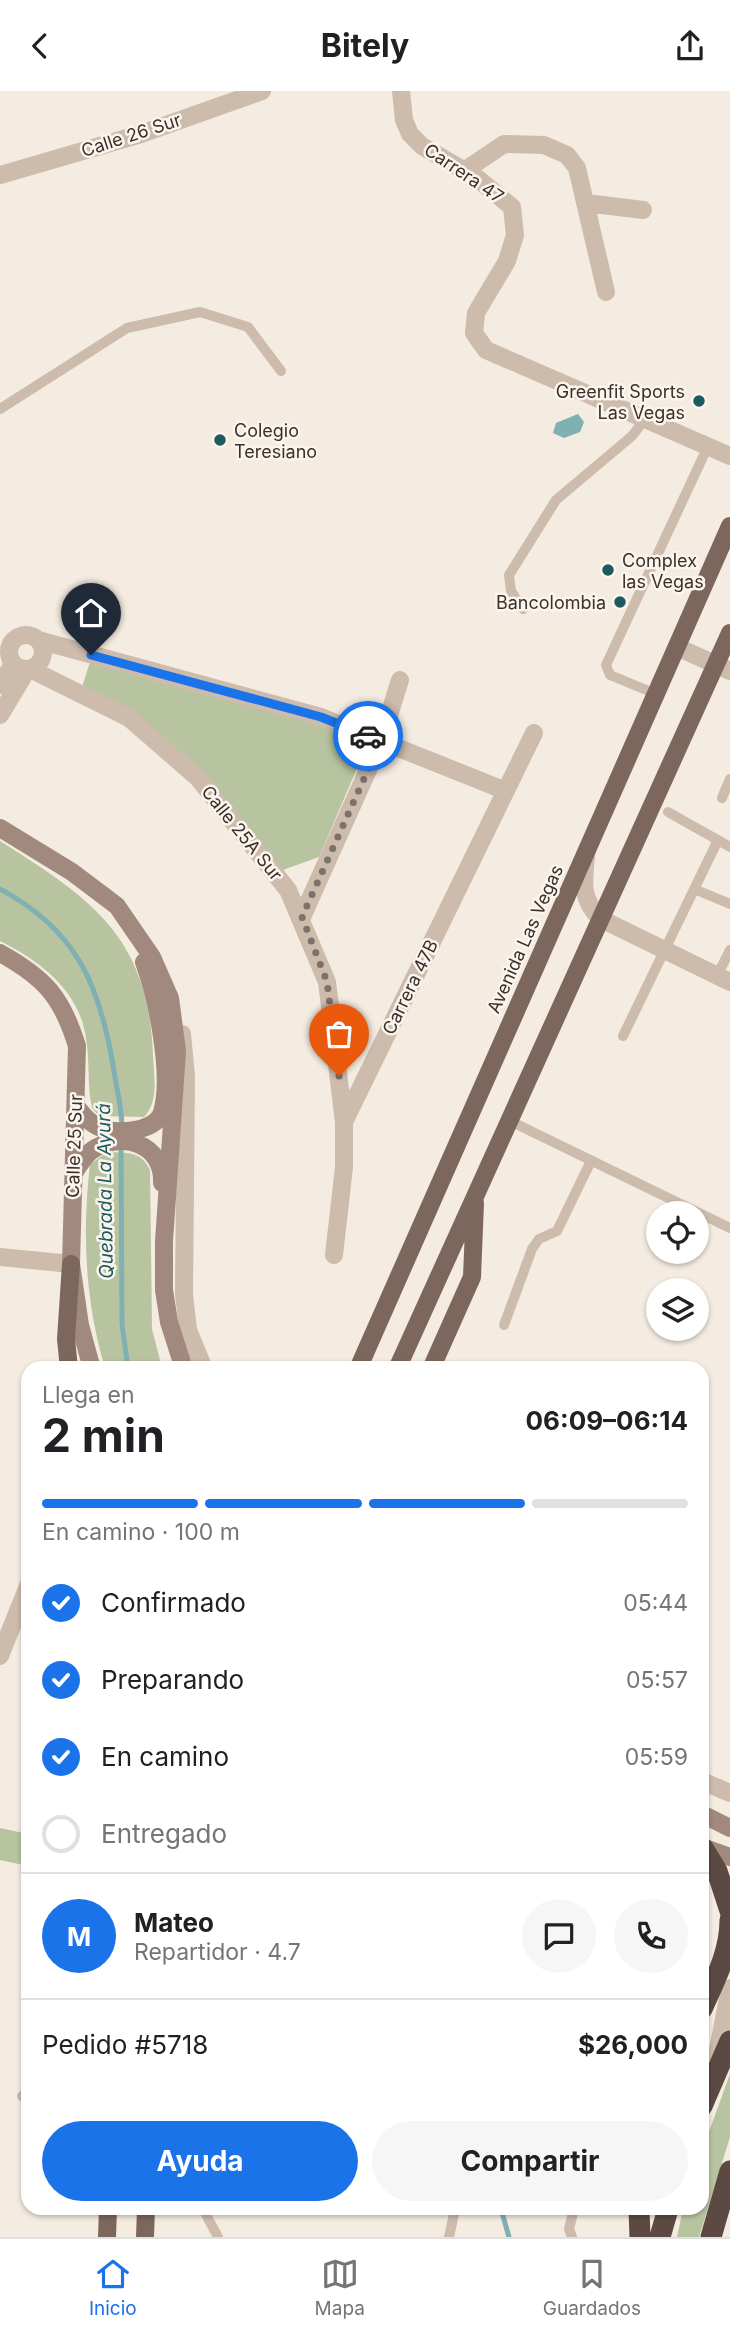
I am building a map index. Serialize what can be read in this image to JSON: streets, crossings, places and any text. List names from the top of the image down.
{
  "streets": {
    "main road": ["Avenida Las Vegas", "Calle 25 Sur"],
    "street": [
      "Calle 26 Sur",
      "Carrera 47",
      "Calle 25A Sur",
      "Carrera 47B"
    ]
  },
  "crossings": [
    ["Calle 25A Sur", "Carrera 47B"]
  ],
  "water": ["Quebrada La Ayurá"],
  "places": [
    "Greenfit Sports Las Vegas",
    "Colegio Teresiano",
    "Complex las Vegas",
    "Bancolombia"
  ],
  "page": {
    "header": "Bitely",
    "heading": ["2 min", "Llega en", "06:09–06:14"],
    "panel": [
      "Mateo",
      "Repartidor · 4.7",
      "Pedido #5718",
      "$26,000"
    ],
    "bar": "En camino · 100 m",
    "list": [
      ["Confirmado", "05:44"],
      ["Preparando", "05:57"],
      ["En camino", "05:59"],
      "Entregado"
    ],
    "round": "M",
    "buttons": ["Ayuda", "Compartir"],
    "tabs": ["Inicio", "Mapa", "Guardados"]
  }
}
